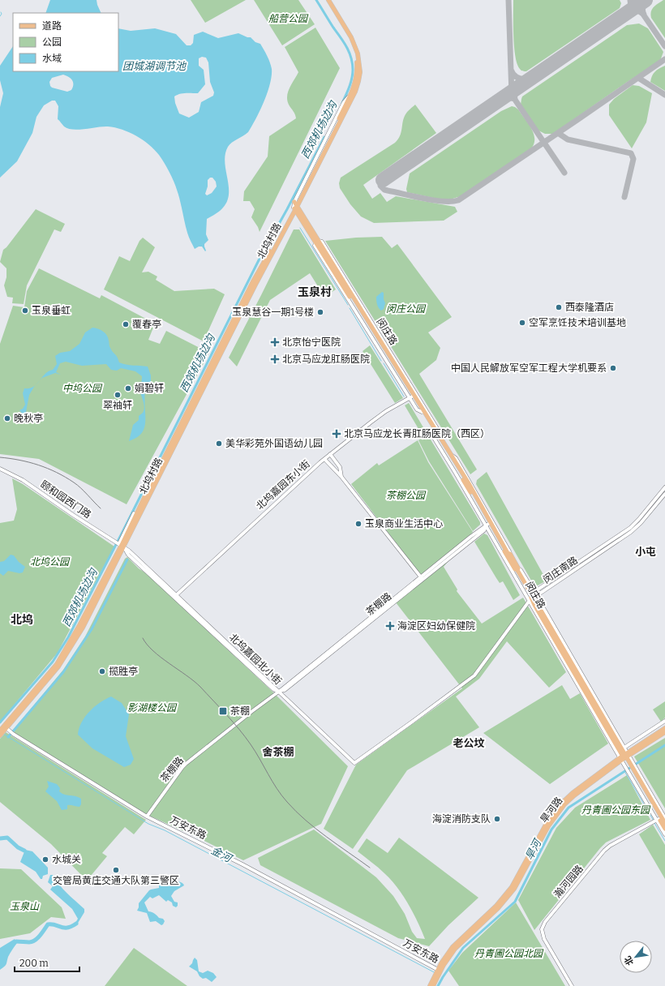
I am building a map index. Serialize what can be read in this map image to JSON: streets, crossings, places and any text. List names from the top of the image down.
{
  "streets": {
    "main road": ["北坞村路", "闵庄路", "旱河路"],
    "street": [
      "北坞嘉园东小街",
      "颐和园西门路",
      "闵庄南路",
      "茶棚路",
      "北坞嘉园北小街",
      "万安东路",
      "瀚河园路"
    ]
  },
  "crossings": [
    ["北坞村路", "闵庄路"],
    ["北坞村路", "颐和园西门路"],
    ["北坞村路", "北坞嘉园北小街"],
    ["北坞村路", "万安东路"],
    ["闵庄路", "北坞嘉园东小街"],
    ["闵庄路", "闵庄南路"],
    ["闵庄路", "茶棚路"],
    ["闵庄路", "北坞嘉园北小街"],
    ["闵庄路", "旱河路"],
    ["北坞嘉园东小街", "北坞嘉园北小街"],
    ["颐和园西门路", "北坞嘉园北小街"],
    ["闵庄南路", "北坞嘉园北小街"],
    ["茶棚路", "北坞嘉园北小街"],
    ["茶棚路", "万安东路"],
    ["旱河路", "万安东路"]
  ],
  "districts": [
    "玉泉村",
    "小屯",
    "北坞",
    "老公坟",
    "舍茶棚"
  ],
  "water": [
    "团城湖调节池",
    "西郊机场边沟",
    "旱河",
    "金河"
  ],
  "parks": [
    "船营公园",
    "闵庄公园",
    "中坞公园",
    "茶棚公园",
    "北坞公园",
    "影湖楼公园",
    "丹青圃公园东园",
    "玉泉山",
    "丹青圃公园北园"
  ],
  "places": {
    "other": [
      "西泰隆酒店",
      "玉泉垂虹",
      "玉泉慧谷一期1号楼",
      "空军烹饪技术培训基地",
      "覆春亭",
      "中国人民解放军空军工程大学机要系",
      "娟碧轩",
      "翠袖轩",
      "晚秋亭",
      "美华彩苑外国语幼儿园",
      "玉泉商业生活中心",
      "揽胜亭",
      "海淀消防支队",
      "水城关",
      "交管局黄庄交通大队第三警区"
    ],
    "health": [
      "北京怡宁医院",
      "北京马应龙肛肠医院",
      "北京马应龙长青肛肠医院（西区）",
      "海淀区妇幼保健院"
    ],
    "transit": ["茶棚"]
  },
  "legend": ["道路", "公园", "水域"],
  "scale_bar": "200 m",
  "north": "bottom left"
}
